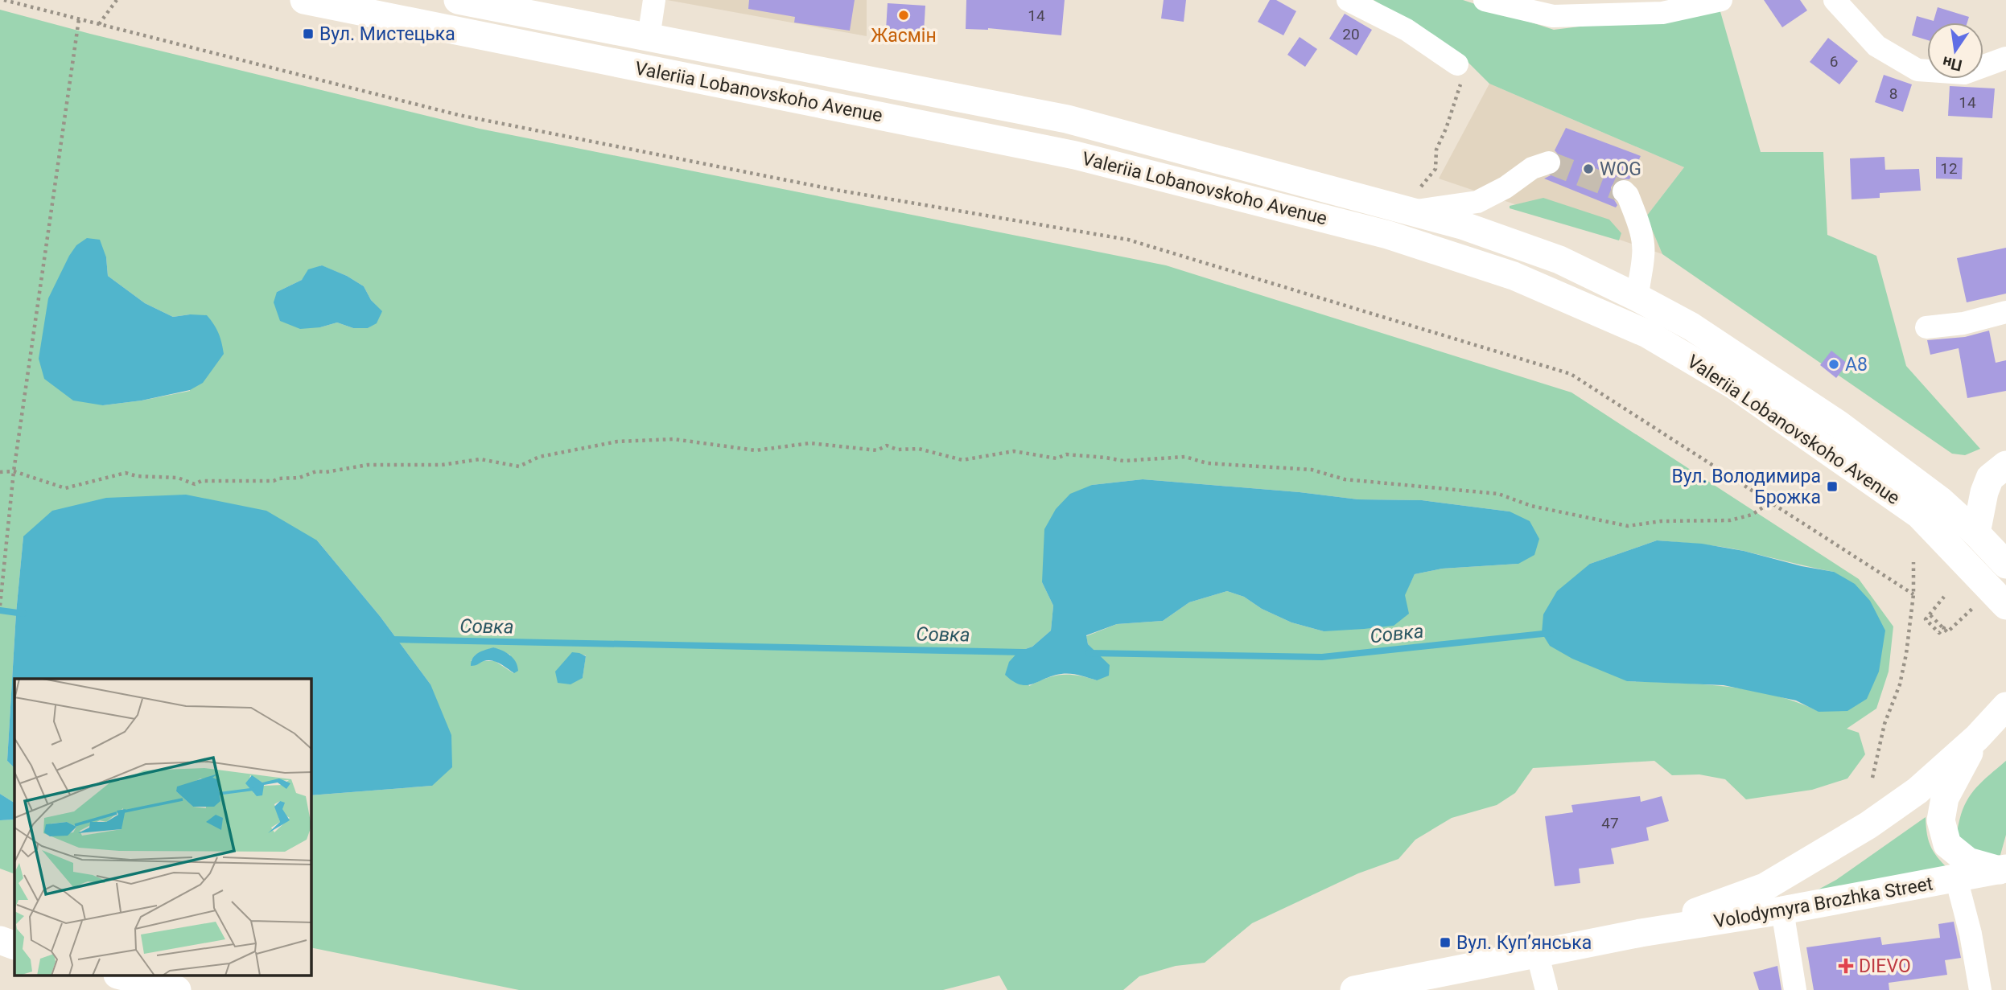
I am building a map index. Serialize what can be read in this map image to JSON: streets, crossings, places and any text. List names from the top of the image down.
{
  "streets": {
    "main road": ["Valeriia Lobanovskoho Avenue", "Volodymyra Brozhka Street"]
  },
  "water": ["Совка"],
  "places": {
    "other": ["Жасмін", "WOG", "А8"],
    "transit": ["Вул. Мистецька", "Вул. Володимира Брожка", "Вул. Куп’янська"],
    "health": ["DIEVO"]
  },
  "house_numbers": [
    "14",
    "20",
    "6",
    "8",
    "14",
    "12",
    "47"
  ],
  "north": "bottom"
}
